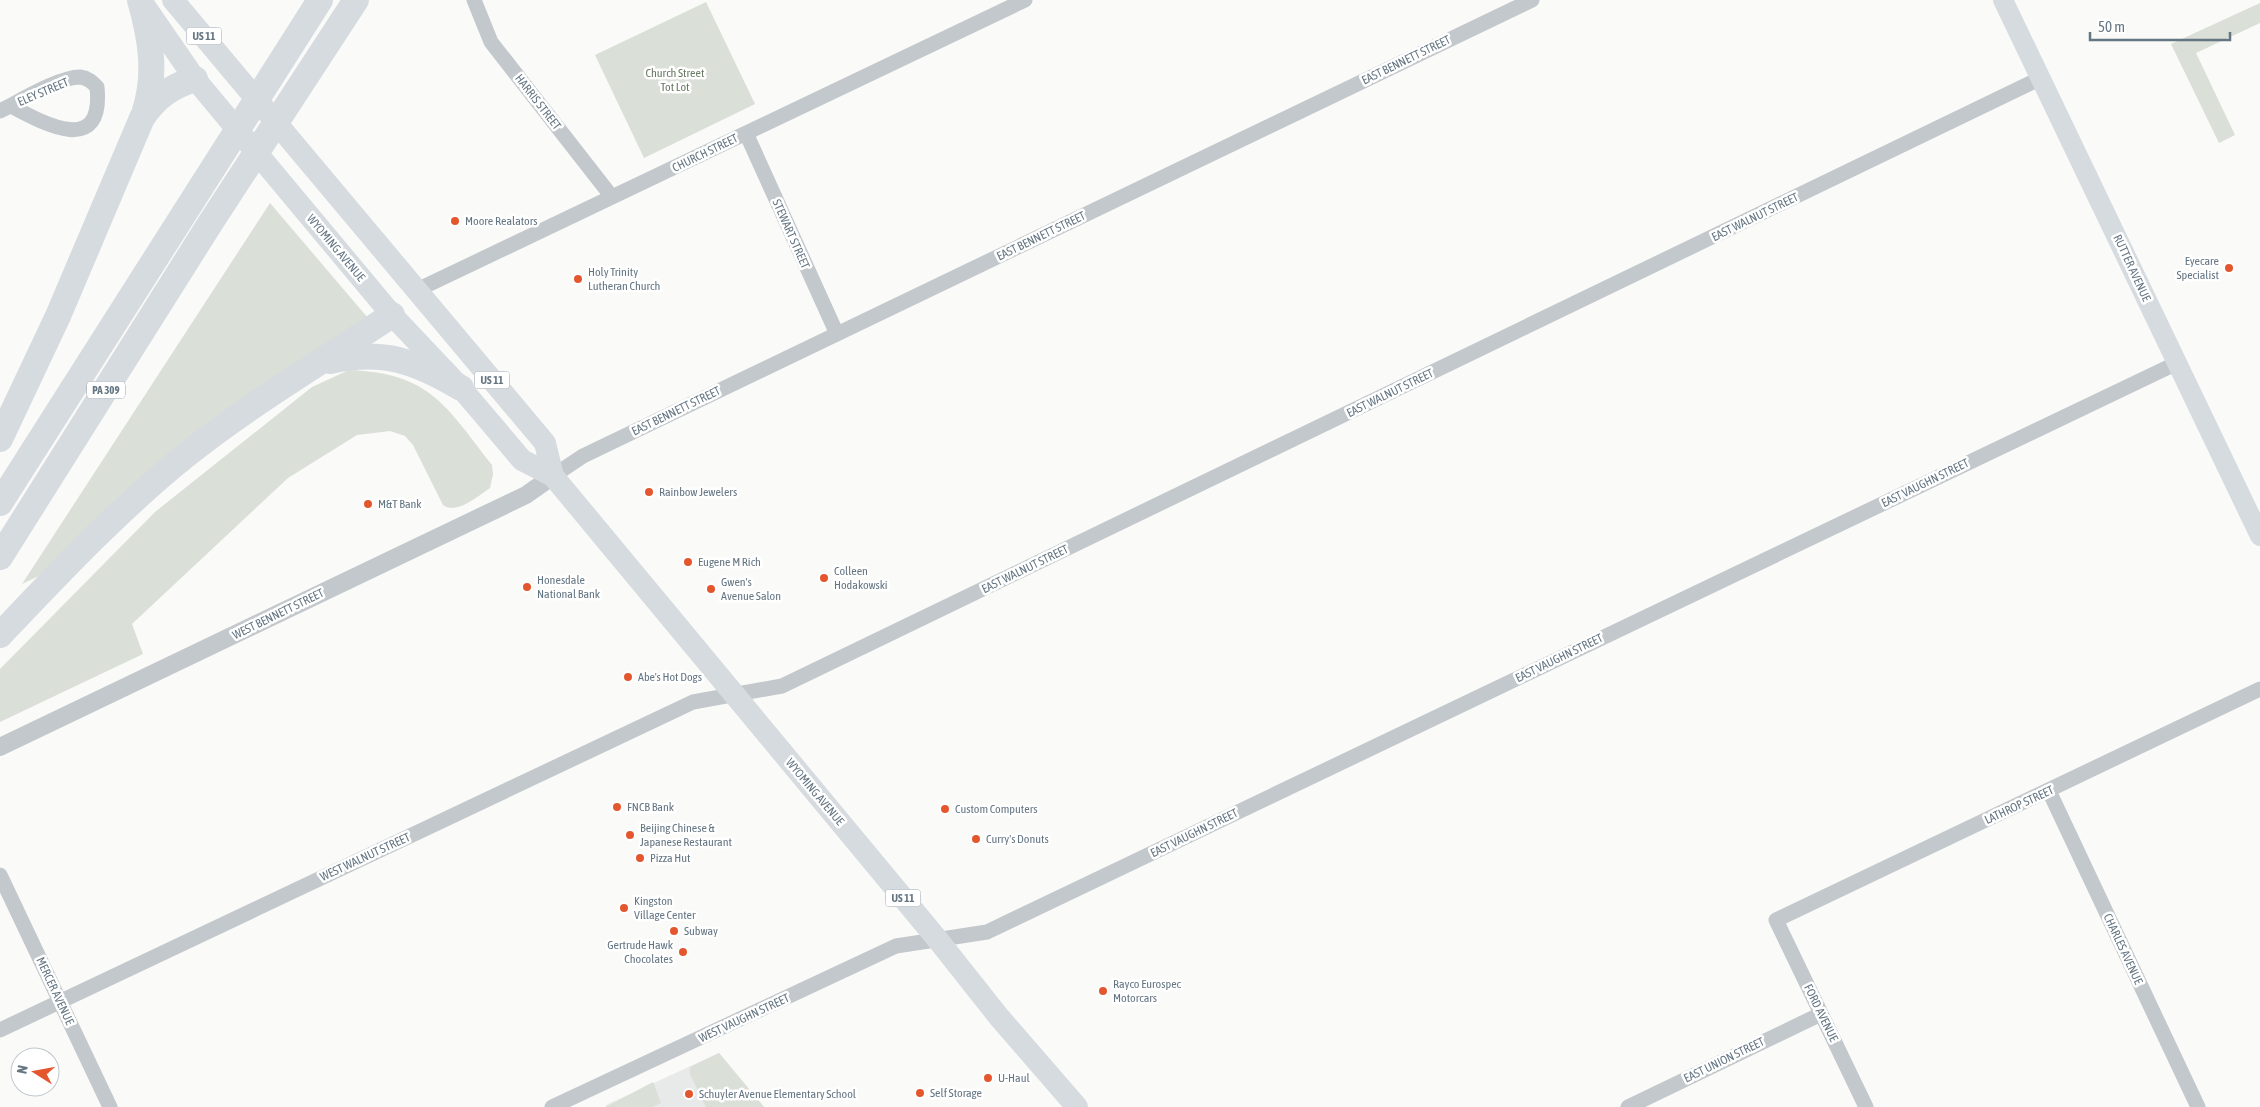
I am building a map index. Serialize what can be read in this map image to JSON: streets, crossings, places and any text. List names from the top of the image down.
{
  "streets": {
    "highway": ["PA 309"],
    "main road": [
      "US 11",
      "CHURCH STREET",
      "WYOMING AVENUE",
      "RUTTER AVENUE"
    ],
    "street": [
      "EAST BENNETT STREET",
      "ELEY STREET",
      "HARRIS STREET",
      "EAST WALNUT STREET",
      "STEWART STREET",
      "EAST VAUGHN STREET",
      "WEST BENNETT STREET",
      "LATHROP STREET",
      "WEST WALNUT STREET",
      "CHARLES AVENUE",
      "MERCER AVENUE",
      "FORD AVENUE",
      "WEST VAUGHN STREET",
      "EAST UNION STREET"
    ]
  },
  "crossings": [
    ["EAST BENNETT STREET", "STEWART STREET"],
    ["EAST BENNETT STREET", "WYOMING AVENUE"],
    ["EAST BENNETT STREET", "WEST BENNETT STREET"],
    ["HARRIS STREET", "CHURCH STREET"],
    ["CHURCH STREET", "STEWART STREET"],
    ["CHURCH STREET", "WYOMING AVENUE"],
    ["EAST WALNUT STREET", "WYOMING AVENUE"],
    ["EAST WALNUT STREET", "RUTTER AVENUE"],
    ["EAST WALNUT STREET", "WEST WALNUT STREET"],
    ["WYOMING AVENUE", "EAST VAUGHN STREET"],
    ["WYOMING AVENUE", "WEST BENNETT STREET"],
    ["WYOMING AVENUE", "WEST WALNUT STREET"],
    ["WYOMING AVENUE", "WEST VAUGHN STREET"],
    ["RUTTER AVENUE", "EAST VAUGHN STREET"],
    ["EAST VAUGHN STREET", "WEST VAUGHN STREET"],
    ["LATHROP STREET", "CHARLES AVENUE"],
    ["LATHROP STREET", "FORD AVENUE"],
    ["WEST WALNUT STREET", "MERCER AVENUE"],
    ["FORD AVENUE", "EAST UNION STREET"]
  ],
  "parks": ["Church Street Tot Lot"],
  "places": [
    "Moore Realators",
    "Eyecare Specialist",
    "Holy Trinity Lutheran Church",
    "Rainbow Jewelers",
    "M&T Bank",
    "Eugene M Rich",
    "Colleen Hodakowski",
    "Honesdale National Bank",
    "Gwen's Avenue Salon",
    "Abe's Hot Dogs",
    "FNCB Bank",
    "Custom Computers",
    "Beijing Chinese & Japanese Restaurant",
    "Curry's Donuts",
    "Pizza Hut",
    "Kingston Village Center",
    "Subway",
    "Gertrude Hawk Chocolates",
    "Rayco Eurospec Motorcars",
    "U-Haul",
    "Self Storage",
    "Schuyler Avenue Elementary School"
  ],
  "scale_bar": "50 m",
  "north": "left"
}
